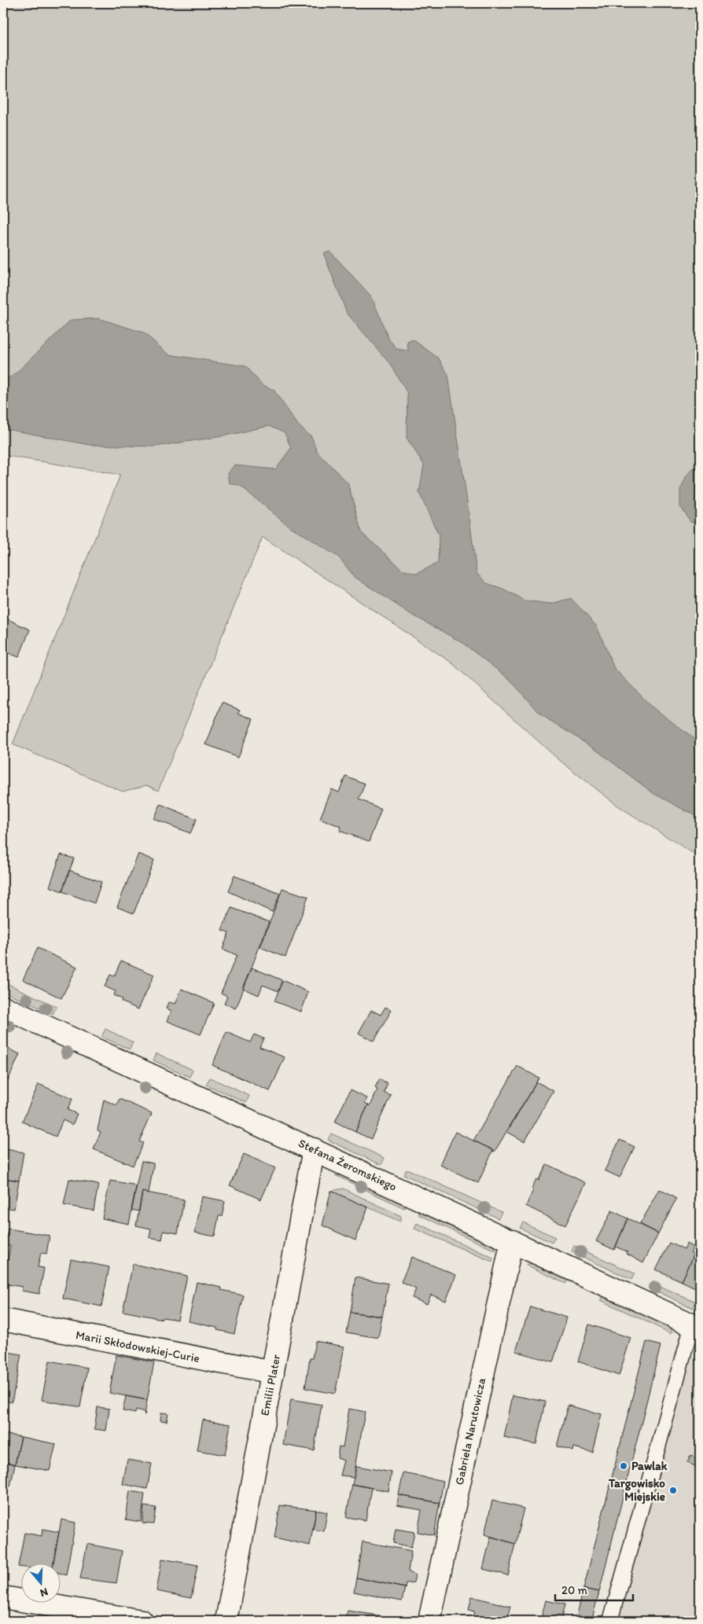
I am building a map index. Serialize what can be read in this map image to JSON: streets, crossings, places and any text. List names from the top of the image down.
{
  "streets": {
    "street": [
      "Stefana Żeromskiego",
      "Marii Skłodowskiej-Curie",
      "Emilii Plater",
      "Gabriela Narutowicza"
    ]
  },
  "crossings": [
    ["Stefana Żeromskiego", "Emilii Plater"],
    ["Stefana Żeromskiego", "Gabriela Narutowicza"],
    ["Marii Skłodowskiej-Curie", "Emilii Plater"]
  ],
  "places": ["Pawlak", "Targowisko Miejskie"],
  "scale_bar": "20 m",
  "north": "bottom"
}
